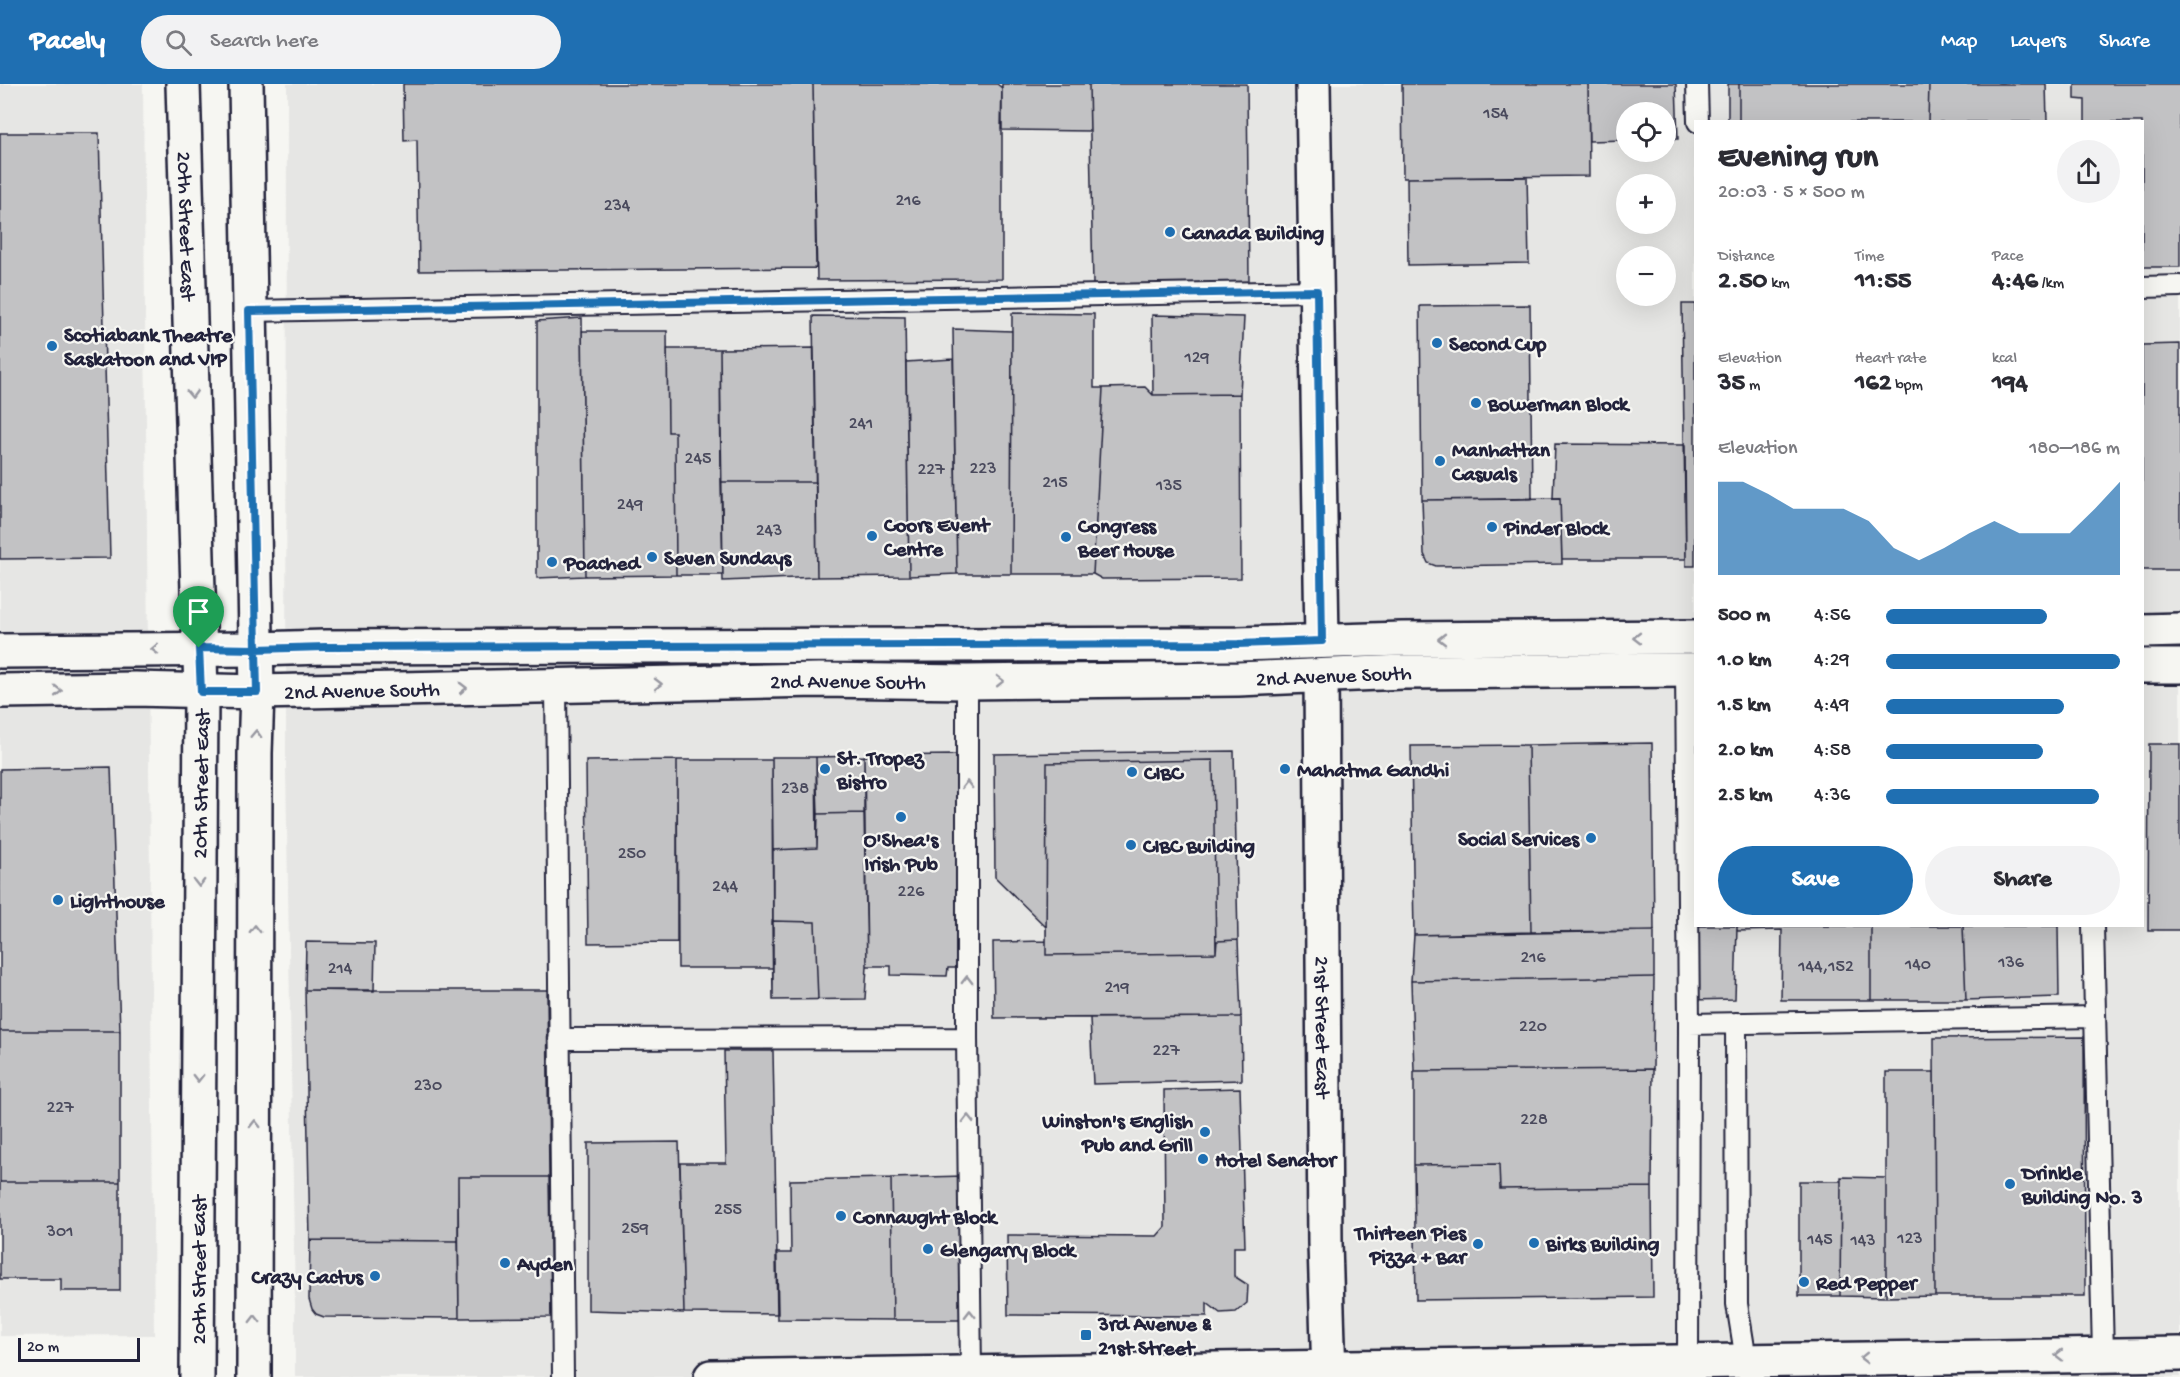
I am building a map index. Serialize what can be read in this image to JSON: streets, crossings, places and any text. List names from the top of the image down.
{
  "streets": {
    "street": ["20th Street East", "2nd Avenue South", "21st Street East"]
  },
  "crossings": [
    ["20th Street East", "2nd Avenue South"],
    ["2nd Avenue South", "21st Street East"]
  ],
  "places": {
    "other": [
      "Canada Building",
      "Second Cup",
      "Scotiabank Theatre Saskatoon and VIP",
      "Bowerman Block",
      "Manhattan Casuals",
      "Pinder Block",
      "Coors Event Centre",
      "Congress Beer House",
      "Seven Sundays",
      "Poached",
      "St. Tropez Bistro",
      "Mahatma Gandhi",
      "CIBC",
      "O'Shea's Irish Pub",
      "Social Services",
      "CIBC Building",
      "Lighthouse",
      "Winston's English Pub and Grill",
      "Hotel Senator",
      "Drinkle Building No. 3",
      "Connaught Block",
      "Birks Building",
      "Thirteen Pies Pizza + Bar",
      "Glengarry Block",
      "Ayden",
      "Crazy Cactus",
      "Red Pepper"
    ],
    "transit": ["3rd Avenue & 21st Street"]
  },
  "house_numbers": [
    "154",
    "216",
    "234",
    "129",
    "241",
    "245",
    "223",
    "227",
    "215",
    "135",
    "249",
    "243",
    "238",
    "250",
    "244",
    "226",
    "216",
    "136",
    "140",
    "144,152",
    "214",
    "219",
    "220",
    "227",
    "230",
    "227",
    "228",
    "255",
    "259",
    "301",
    "123",
    "145",
    "143"
  ],
  "scale_bar": "20 m",
  "page": {
    "header": "Pacely",
    "search": "Search here",
    "nav": ["Map", "Layers", "Share"],
    "map_buttons": ["+", "−"],
    "heading": ["Evening run", "20:03 · 5 × 500 m"],
    "stats": [
      ["Distance", "2.50 km"],
      ["Time", "11:55"],
      ["Pace", "4:46 /km"],
      ["Elevation", "35 m"],
      ["Heart rate", "162 bpm"],
      ["kcal", "194"]
    ],
    "chart": ["Elevation", "180–186 m"],
    "list": [
      {
        "name": "500 m",
        "note": "4:56"
      },
      {
        "name": "1.0 km",
        "note": "4:29"
      },
      {
        "name": "1.5 km",
        "note": "4:49"
      },
      {
        "name": "2.0 km",
        "note": "4:58"
      },
      {
        "name": "2.5 km",
        "note": "4:36"
      }
    ],
    "buttons": ["Save", "Share"],
    "scale": "20 m"
  }
}
